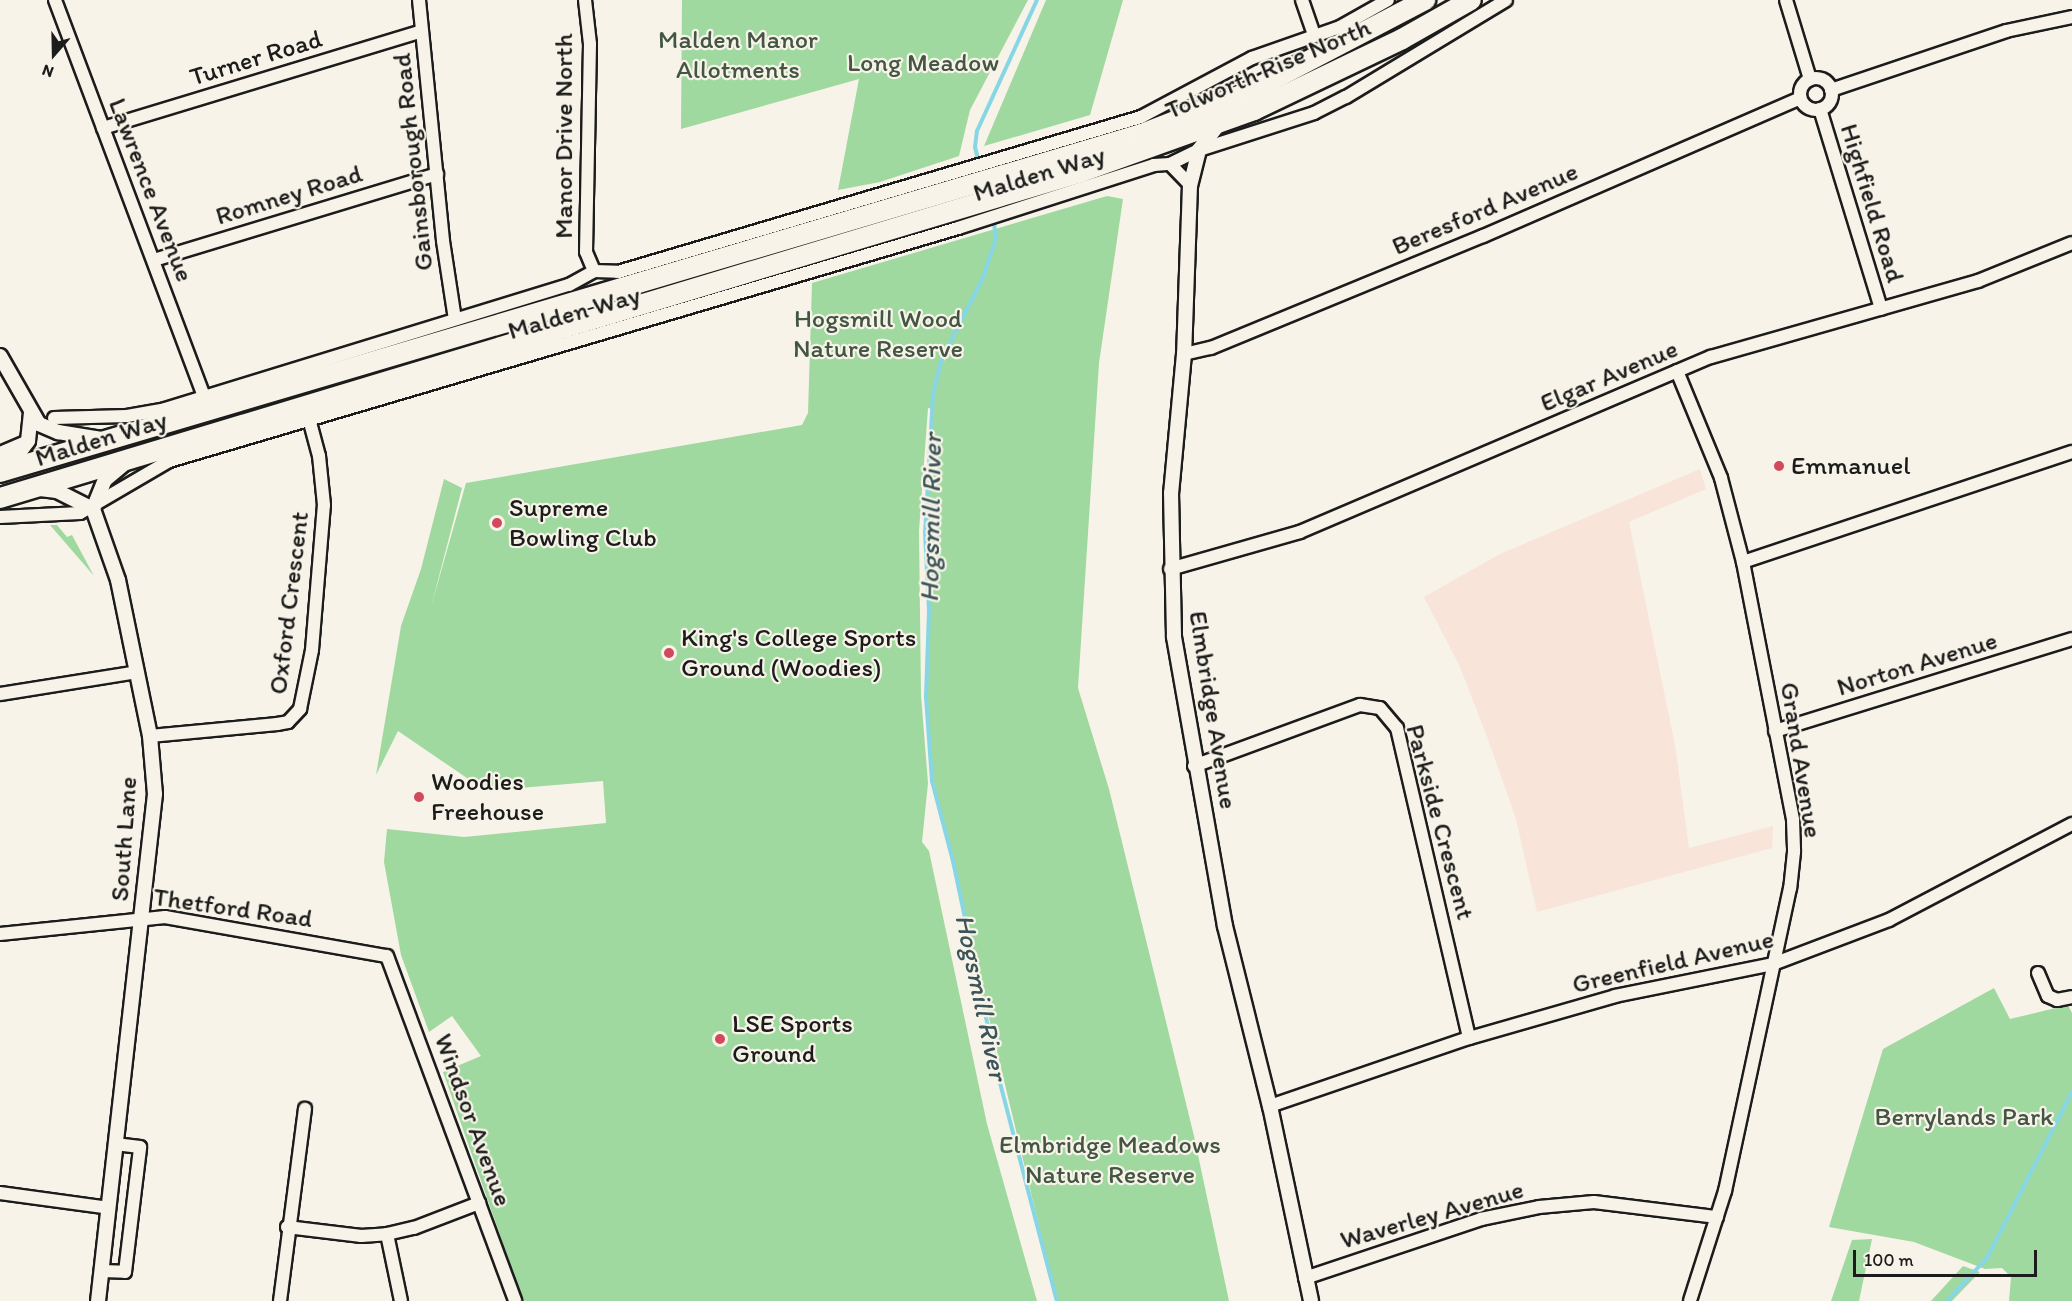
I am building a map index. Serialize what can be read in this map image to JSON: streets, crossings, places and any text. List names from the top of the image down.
{
  "streets": {
    "highway": ["Tolworth Rise North", "Malden Way"],
    "street": [
      "Turner Road",
      "Manor Drive North",
      "Gainsborough Road",
      "Lawrence Avenue",
      "Romney Road",
      "Highfield Road",
      "Beresford Avenue",
      "Elgar Avenue",
      "Oxford Crescent",
      "Norton Avenue",
      "Elmbridge Avenue",
      "Grand Avenue",
      "Parkside Crescent",
      "South Lane",
      "Thetford Road",
      "Greenfield Avenue",
      "Windsor Avenue",
      "Waverley Avenue"
    ]
  },
  "crossings": [
    ["Turner Road", "Gainsborough Road"],
    ["Turner Road", "Lawrence Avenue"],
    ["Tolworth Rise North", "Malden Way"],
    ["Tolworth Rise North", "Elmbridge Avenue"],
    ["Manor Drive North", "Malden Way"],
    ["Gainsborough Road", "Malden Way"],
    ["Gainsborough Road", "Romney Road"],
    ["Malden Way", "Lawrence Avenue"],
    ["Malden Way", "Oxford Crescent"],
    ["Malden Way", "Elmbridge Avenue"],
    ["Malden Way", "South Lane"],
    ["Lawrence Avenue", "Romney Road"],
    ["Highfield Road", "Beresford Avenue"],
    ["Highfield Road", "Elgar Avenue"],
    ["Beresford Avenue", "Elmbridge Avenue"],
    ["Elgar Avenue", "Elmbridge Avenue"],
    ["Elgar Avenue", "Grand Avenue"],
    ["Oxford Crescent", "South Lane"],
    ["Norton Avenue", "Grand Avenue"],
    ["Elmbridge Avenue", "Parkside Crescent"],
    ["Elmbridge Avenue", "Greenfield Avenue"],
    ["Elmbridge Avenue", "Waverley Avenue"],
    ["Grand Avenue", "Greenfield Avenue"],
    ["Grand Avenue", "Waverley Avenue"],
    ["Parkside Crescent", "Greenfield Avenue"],
    ["South Lane", "Thetford Road"],
    ["Thetford Road", "Windsor Avenue"]
  ],
  "water": ["Hogsmill River"],
  "parks": [
    "Malden Manor Allotments",
    "Long Meadow",
    "Hogsmill Wood Nature Reserve",
    "Berrylands Park",
    "Elmbridge Meadows Nature Reserve"
  ],
  "places": [
    "Emmanuel",
    "Supreme Bowling Club",
    "King's College Sports Ground (Woodies)",
    "Woodies Freehouse",
    "LSE Sports Ground"
  ],
  "scale_bar": "100 m",
  "north": "bottom"
}
